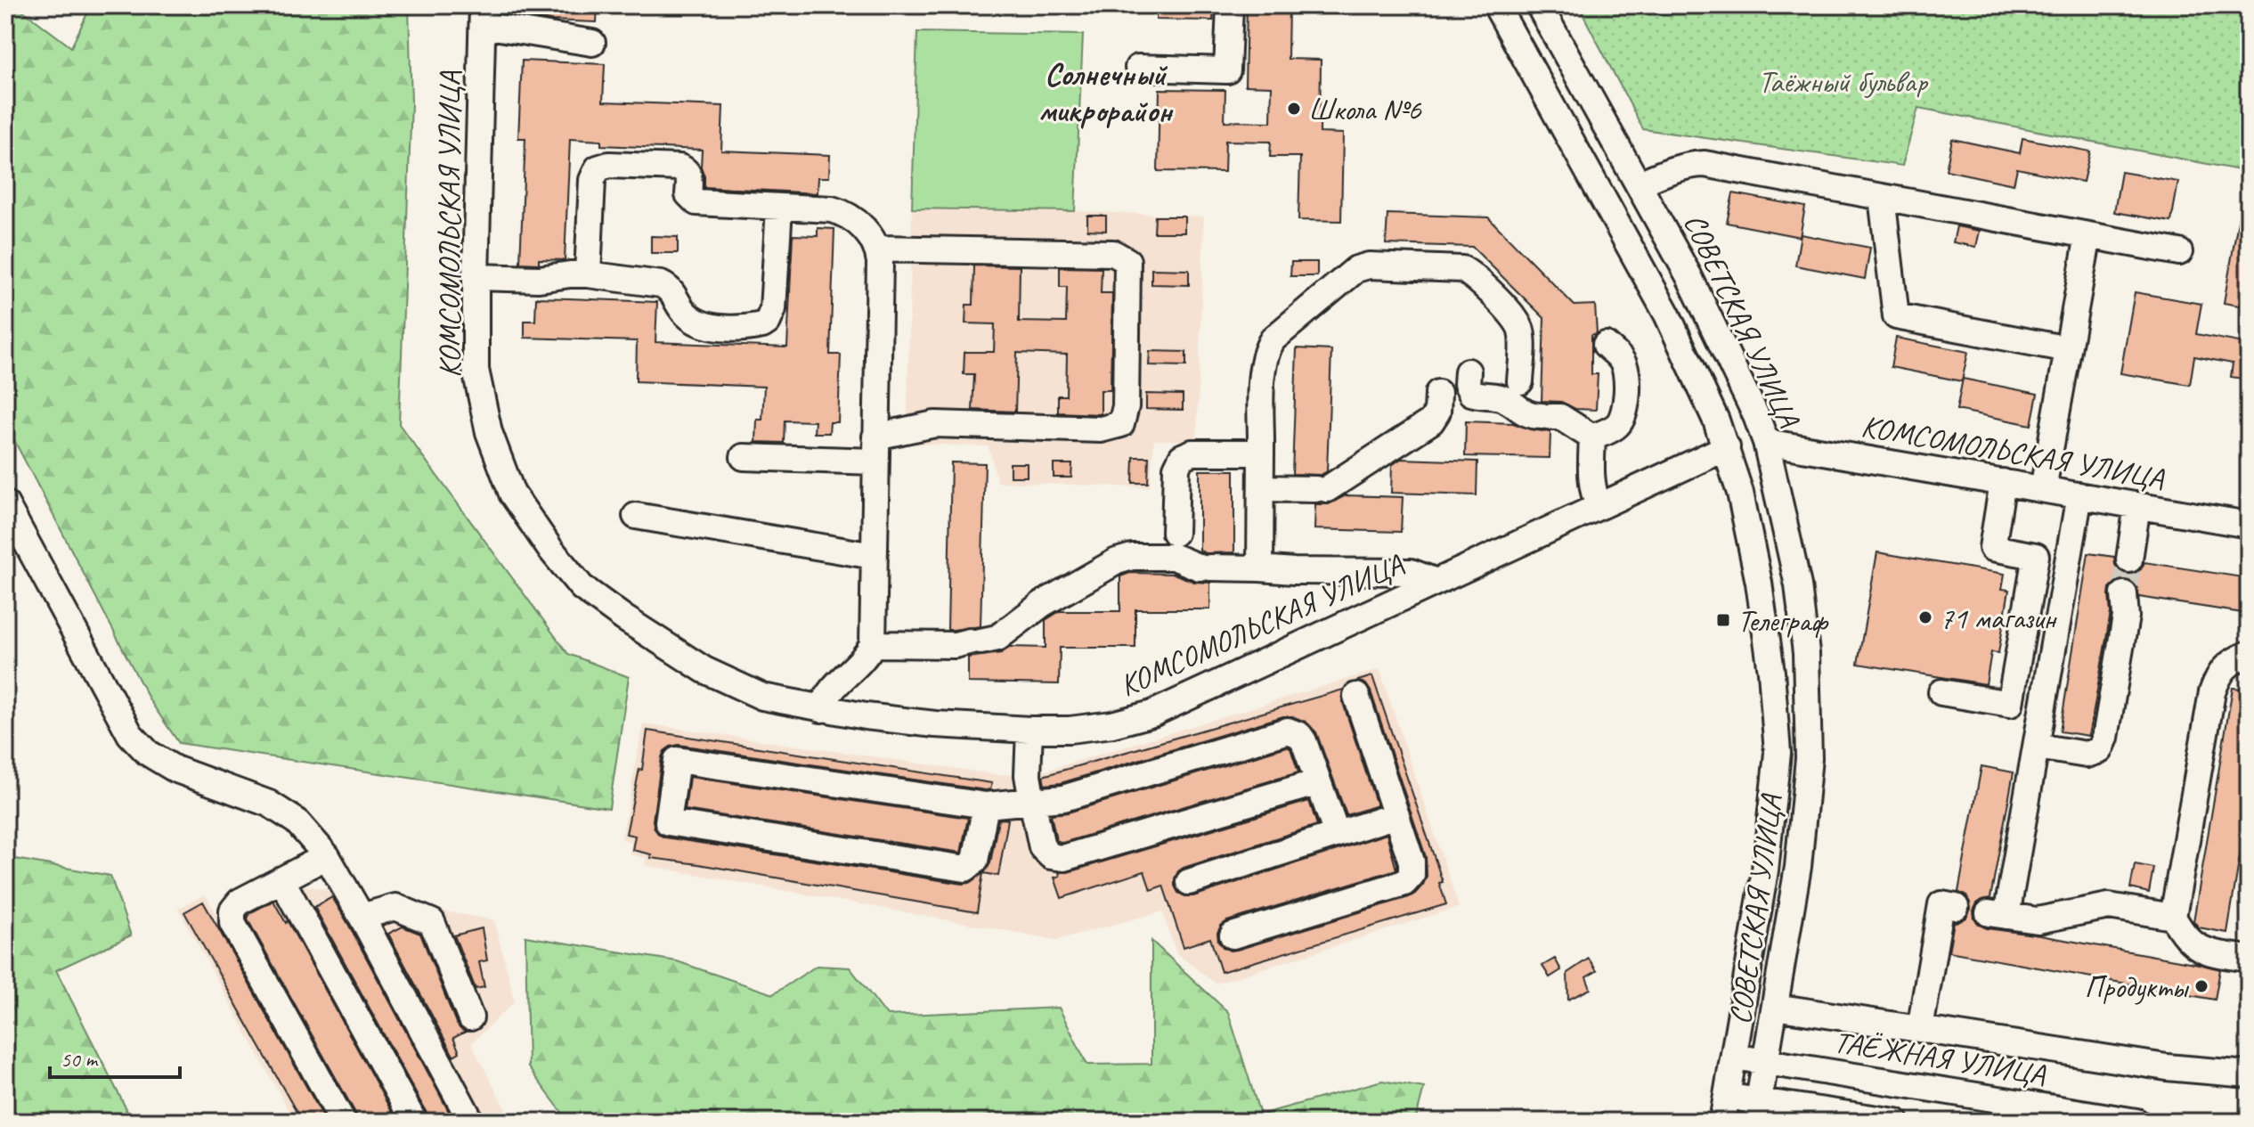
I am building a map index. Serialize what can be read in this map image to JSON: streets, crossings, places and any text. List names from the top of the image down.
{
  "streets": {
    "street": ["КОМСОМОЛЬСКАЯ УЛИЦА", "СОВЕТСКАЯ УЛИЦА", "ТАЁЖНАЯ УЛИЦА"]
  },
  "crossings": [
    ["КОМСОМОЛЬСКАЯ УЛИЦА", "СОВЕТСКАЯ УЛИЦА"],
    ["СОВЕТСКАЯ УЛИЦА", "ТАЁЖНАЯ УЛИЦА"]
  ],
  "districts": ["Солнечный микрорайон"],
  "parks": ["Таёжный бульвар"],
  "places": {
    "other": ["Школа №6", "71 магазин", "Продукты"],
    "transit": ["Телеграф"]
  },
  "scale_bar": "50 m"
}
